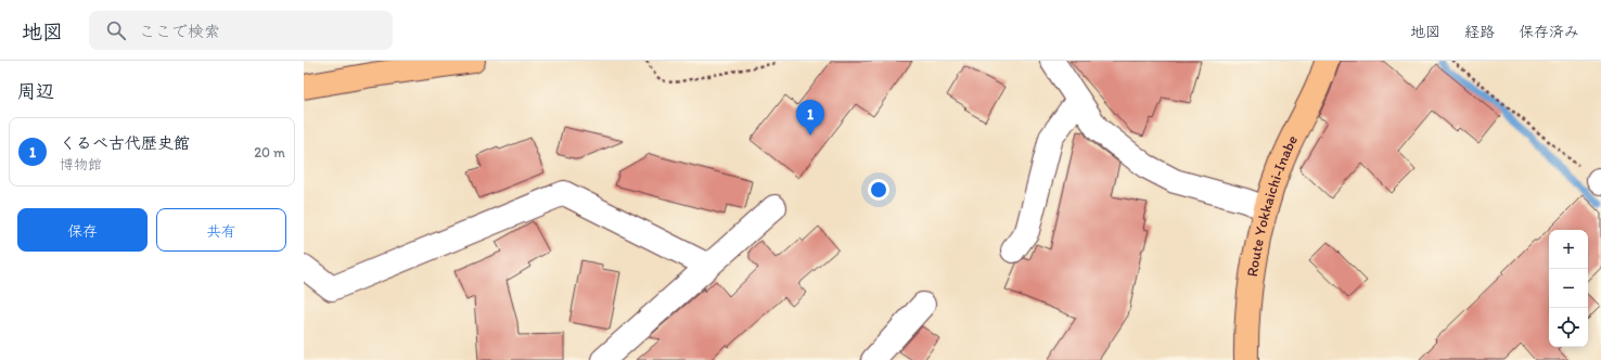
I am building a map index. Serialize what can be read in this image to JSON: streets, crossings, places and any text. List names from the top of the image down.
{
  "streets": {
    "main road": ["Route Yokkaichi-Inabe"]
  },
  "page": {
    "header": "地図",
    "search": "ここで検索",
    "nav": ["地図", "経路", "保存済み"],
    "heading": "周辺",
    "pins": "1",
    "list": [
      {
        "mark": "1",
        "name": "くるべ古代歴史館",
        "note": "博物館",
        "value": "20 m"
      }
    ],
    "buttons": ["保存", "共有"],
    "map_buttons": ["+", "−"]
  }
}
